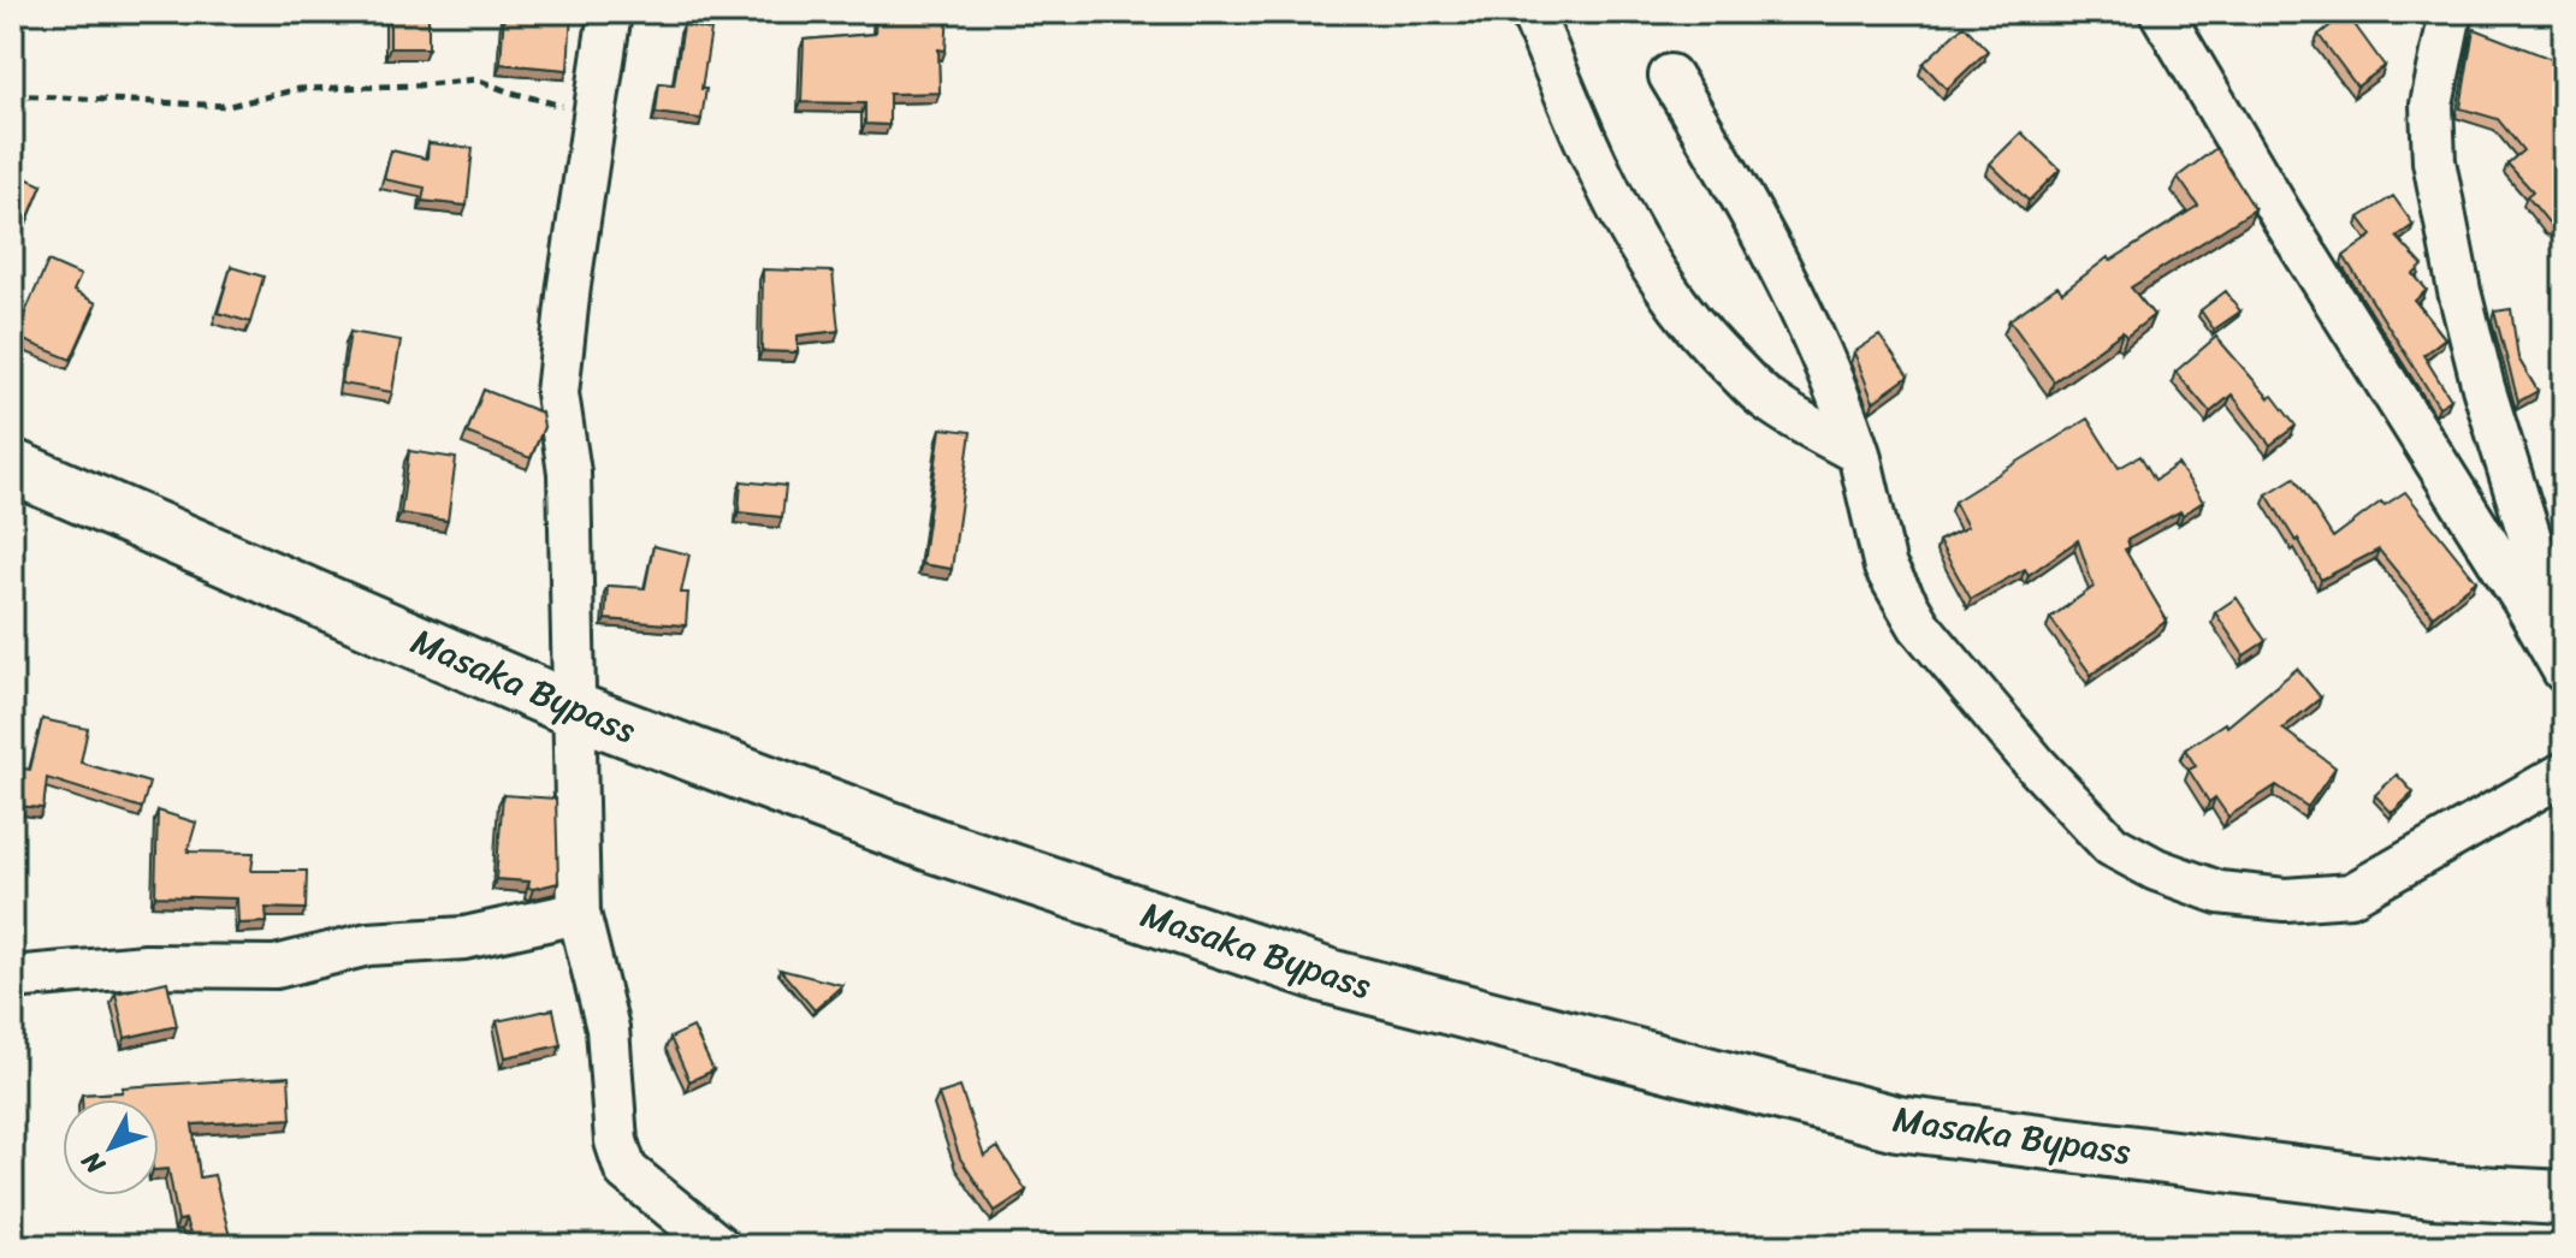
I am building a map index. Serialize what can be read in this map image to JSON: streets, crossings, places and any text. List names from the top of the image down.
{
  "streets": {
    "highway": ["Masaka Bypass"]
  },
  "north": "bottom left"
}
